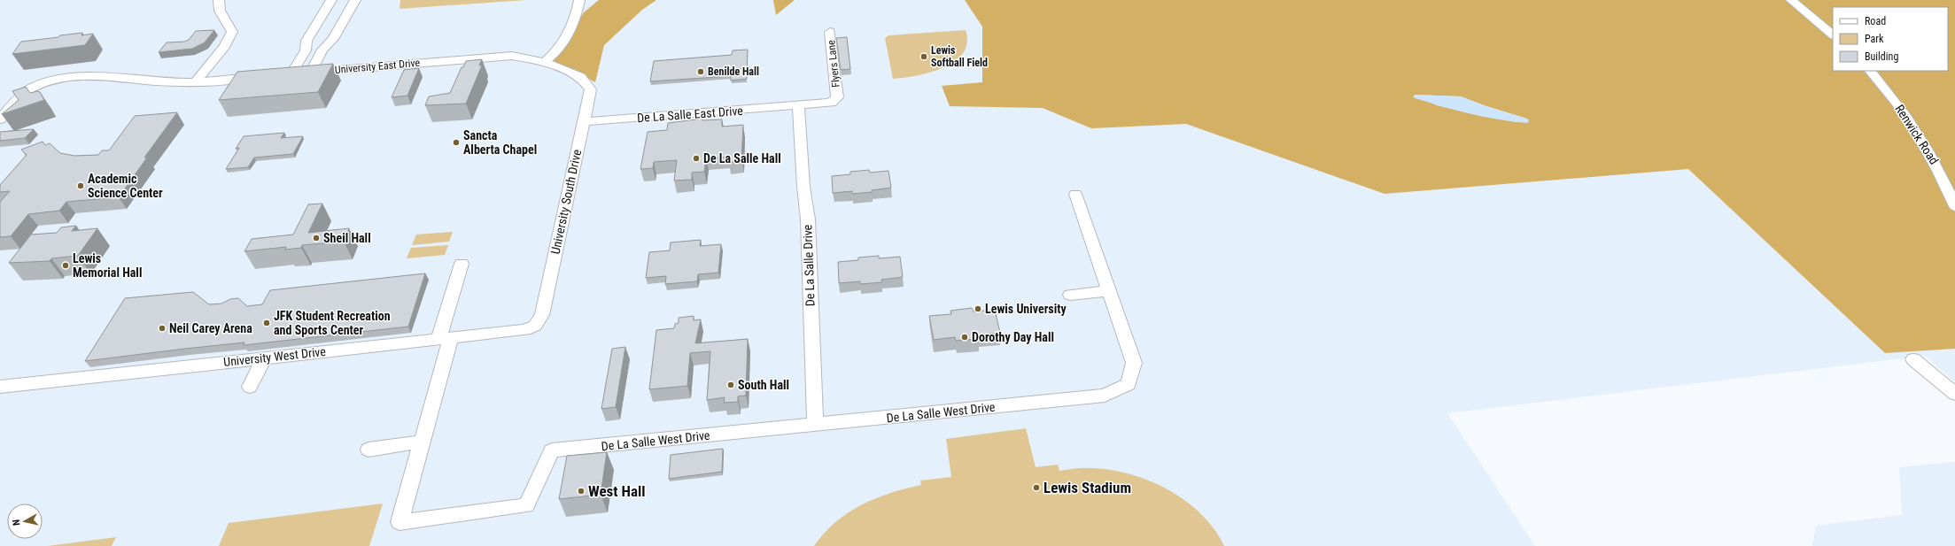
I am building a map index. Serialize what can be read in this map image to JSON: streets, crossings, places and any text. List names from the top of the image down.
{
  "streets": {
    "street": [
      "Flyers Lane",
      "University East Drive",
      "De La Salle East Drive",
      "Renwick Road",
      "University South Drive",
      "De La Salle Drive",
      "University West Drive",
      "De La Salle West Drive"
    ]
  },
  "crossings": [
    ["Flyers Lane", "De La Salle East Drive"],
    ["Flyers Lane", "De La Salle Drive"],
    ["University East Drive", "University South Drive"],
    ["De La Salle East Drive", "University South Drive"],
    ["De La Salle East Drive", "De La Salle Drive"],
    ["University South Drive", "University West Drive"],
    ["De La Salle Drive", "De La Salle West Drive"]
  ],
  "places": [
    "Lewis Softball Field",
    "Benilde Hall",
    "Sancta Alberta Chapel",
    "De La Salle Hall",
    "Academic Science Center",
    "Sheil Hall",
    "Lewis Memorial Hall",
    "Lewis University",
    "JFK Student Recreation and Sports Center",
    "Neil Carey Arena",
    "Dorothy Day Hall",
    "South Hall",
    "Lewis Stadium",
    "West Hall"
  ],
  "legend": ["Road", "Park", "Building"],
  "north": "left"
}
